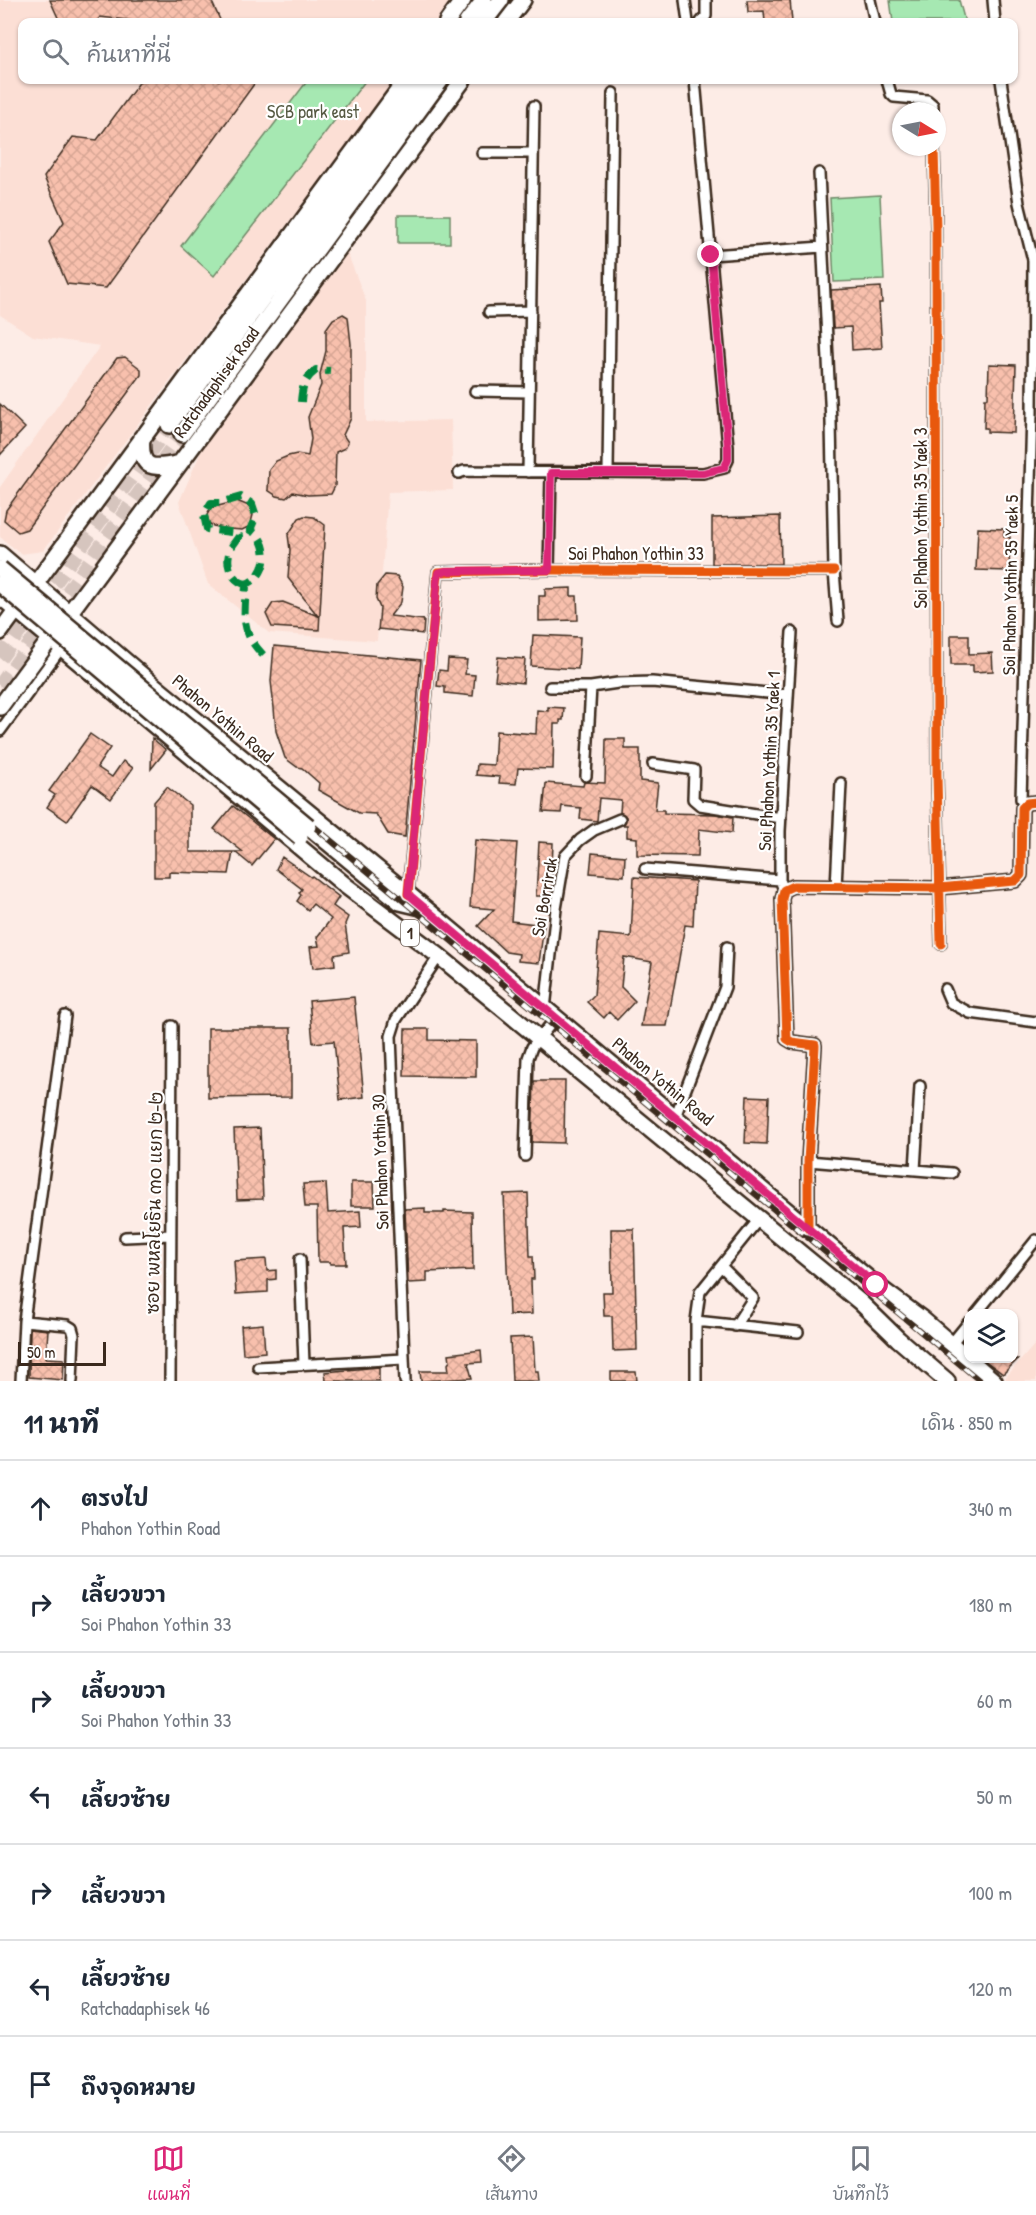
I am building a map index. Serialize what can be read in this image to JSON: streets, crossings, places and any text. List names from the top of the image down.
{
  "streets": {
    "main road": ["Ratchadaphisek Road", "Phahon Yothin Road", "1"],
    "street": [
      "Soi Phahon Yothin 35 Yaek 3",
      "Soi Phahon Yothin 33",
      "Soi Phahon Yothin 35 Yaek 5",
      "Soi Phahon Yothin 35 Yaek 1",
      "Soi Borrirak",
      "Soi Phahon Yothin 30",
      "ซอย พหลโยธิน ๓๐ แยก ๒-๒"
    ]
  },
  "crossings": [
    ["Ratchadaphisek Road", "Phahon Yothin Road"],
    ["Soi Phahon Yothin 33", "Phahon Yothin Road"],
    ["Phahon Yothin Road", "Soi Borrirak"],
    ["Phahon Yothin Road", "Soi Phahon Yothin 30"]
  ],
  "parks": ["SCB park east"],
  "scale_bar": "50 m",
  "north": "right",
  "page": {
    "search": "ค้นหาที่นี่",
    "scale": "50 m",
    "heading": ["11 นาที", "เดิน · 850 m"],
    "list": [
      ["ตรงไป", "Phahon Yothin Road", "340 m"],
      ["เลี้ยวขวา", "Soi Phahon Yothin 33", "180 m"],
      ["เลี้ยวขวา", "Soi Phahon Yothin 33", "60 m"],
      ["เลี้ยวซ้าย", "50 m"],
      ["เลี้ยวขวา", "100 m"],
      ["เลี้ยวซ้าย", "Ratchadaphisek 46", "120 m"],
      "ถึงจุดหมาย"
    ],
    "nav": ["แผนที่", "เส้นทาง", "บันทึกไว้"]
  }
}
